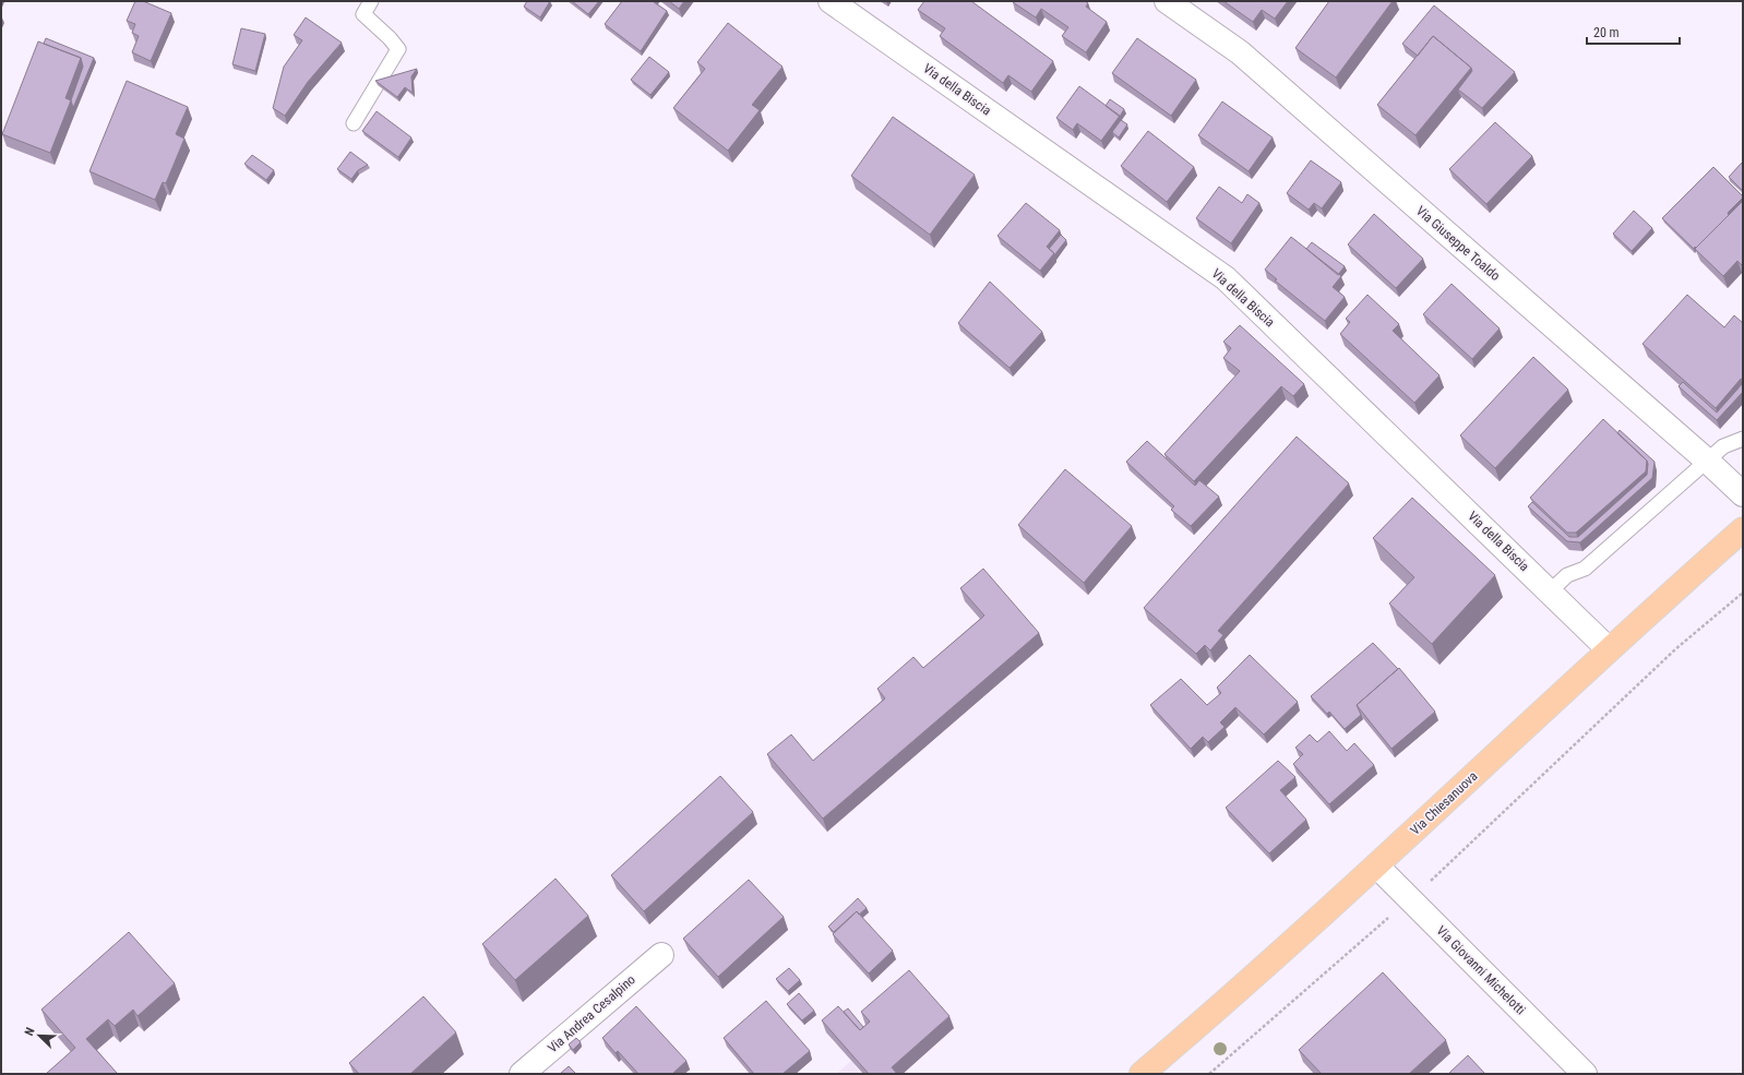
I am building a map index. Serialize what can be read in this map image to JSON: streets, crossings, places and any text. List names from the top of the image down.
{
  "streets": {
    "main road": ["Via Chiesanuova"],
    "street": [
      "Via della Biscia",
      "Via Giuseppe Toaldo",
      "Via Giovanni Michelotti",
      "Via Andrea Cesalpino"
    ]
  },
  "crossings": [
    ["Via della Biscia", "Via Chiesanuova"],
    ["Via Chiesanuova", "Via Giovanni Michelotti"]
  ],
  "scale_bar": "20 m",
  "north": "top left"
}
